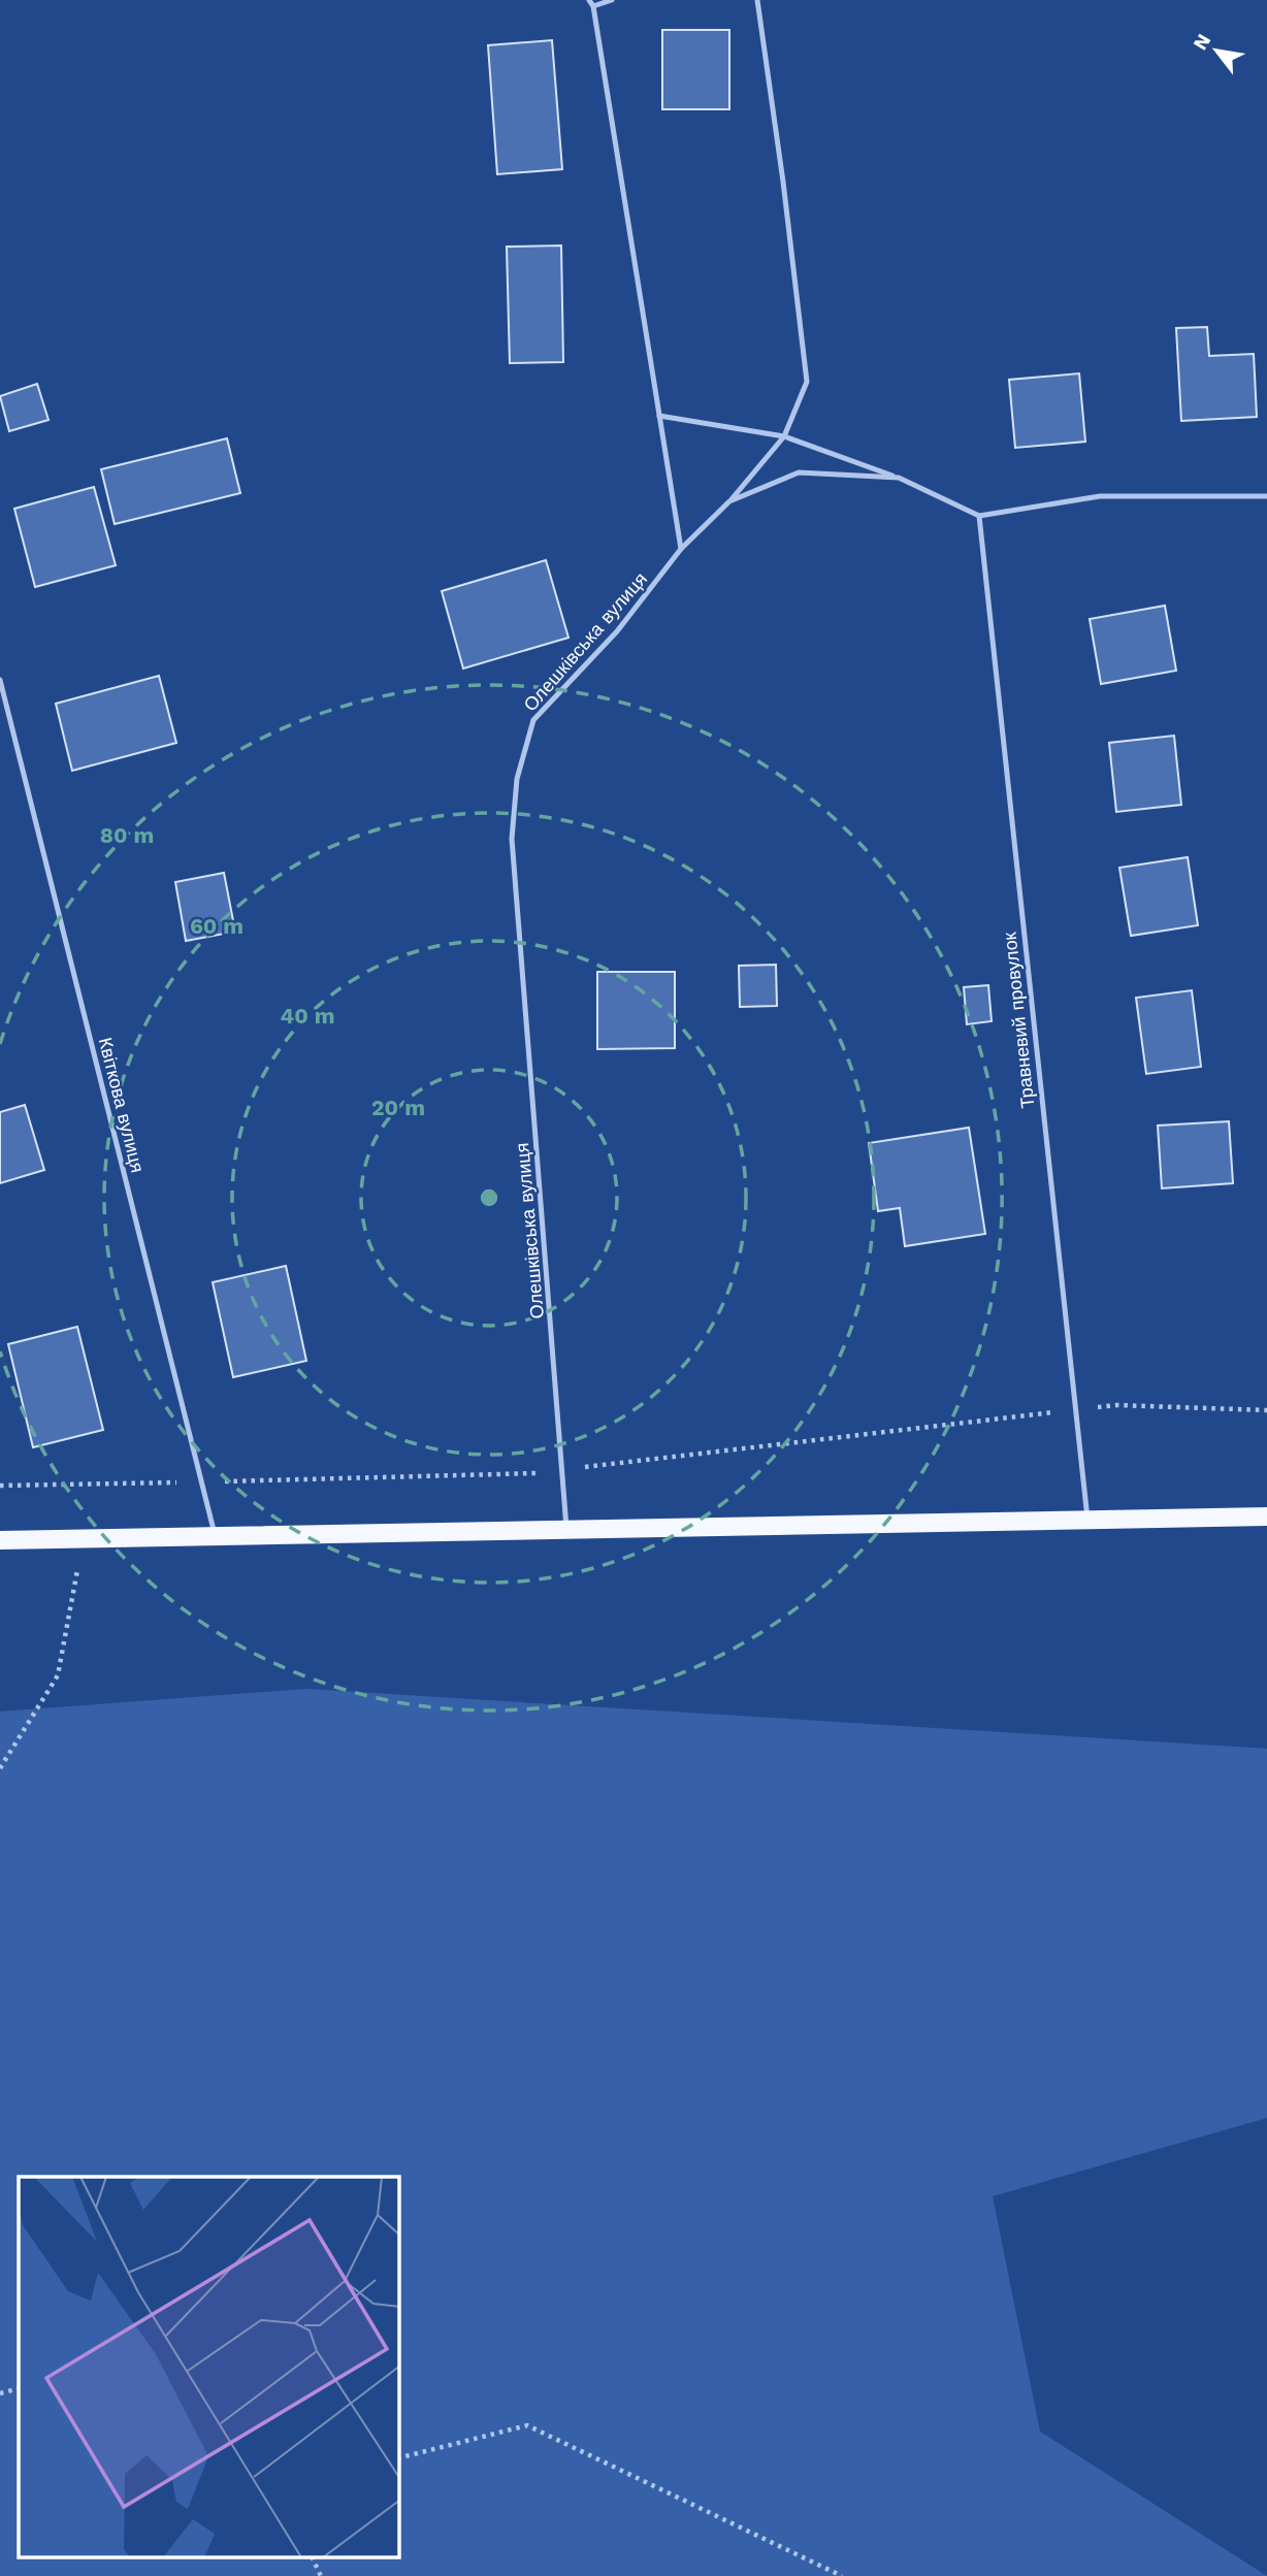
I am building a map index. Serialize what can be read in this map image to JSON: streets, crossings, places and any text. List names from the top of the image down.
{
  "streets": {
    "lane": ["Олешківська вулиця", "Травневий провулок", "Квіткова вулиця"]
  },
  "north": "top left",
  "rings": [
    "80 m",
    "60 m",
    "40 m",
    "20 m"
  ]
}
